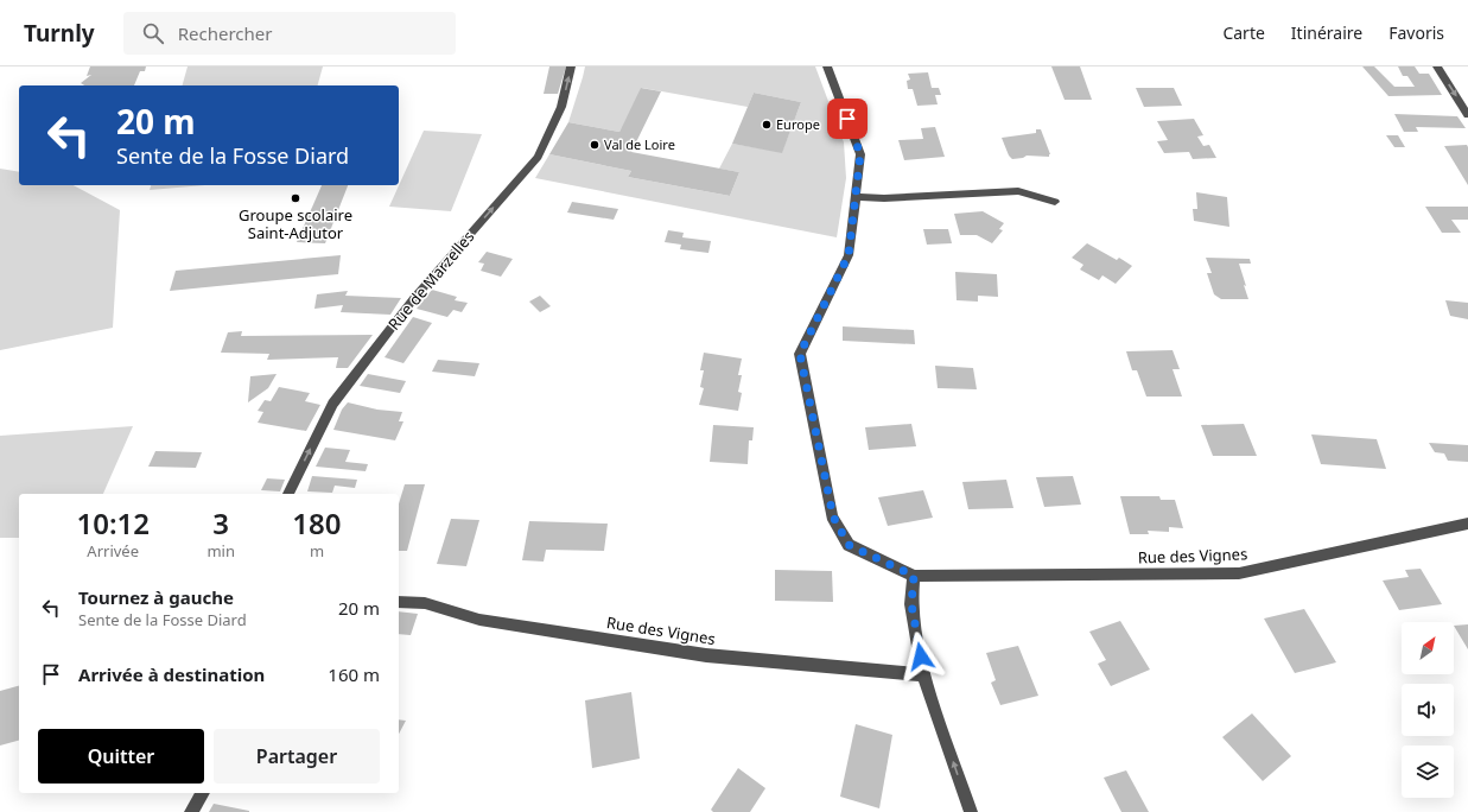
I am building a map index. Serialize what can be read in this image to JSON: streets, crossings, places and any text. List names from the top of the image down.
{
  "streets": {
    "street": ["Rue de Marzelles", "Rue des Vignes"]
  },
  "one_way": ["Rue de Marzelles"],
  "places": ["Europe", "Val de Loire", "Groupe scolaire Saint-Adjutor"],
  "north": "top right",
  "page": {
    "header": "Turnly",
    "search": "Rechercher",
    "nav": ["Carte", "Itinéraire", "Favoris"],
    "turn": ["20 m", "Sente de la Fosse Diard"],
    "eta": [
      "10:12",
      "Arrivée",
      "3",
      "min",
      "180",
      "m"
    ],
    "list": [
      {
        "name": "Tournez à gauche",
        "note": "Sente de la Fosse Diard",
        "value": "20 m"
      },
      {
        "name": "Arrivée à destination",
        "value": "160 m"
      }
    ],
    "buttons": ["Quitter", "Partager"]
  }
}
